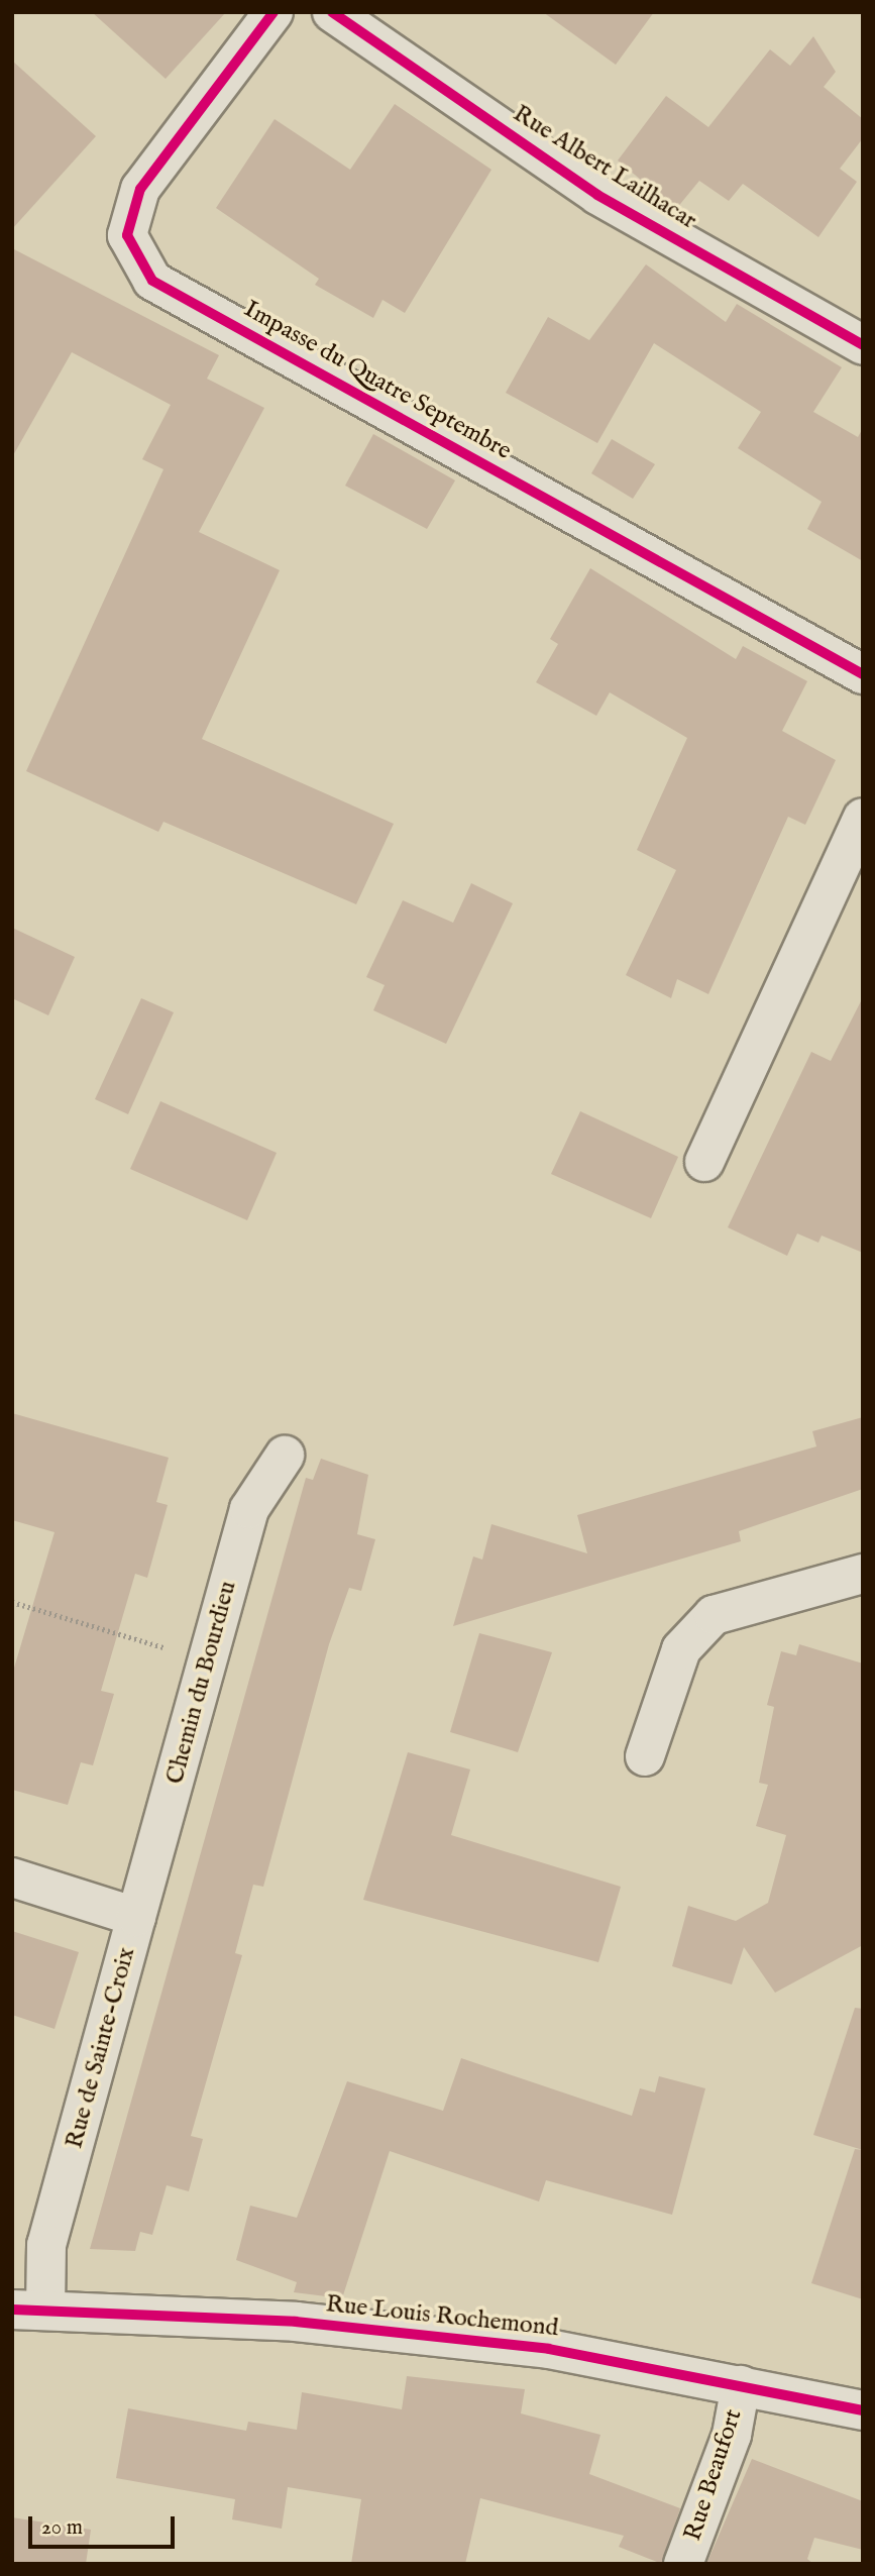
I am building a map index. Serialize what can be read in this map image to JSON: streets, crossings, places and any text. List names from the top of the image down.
{
  "streets": {
    "street": [
      "Rue Albert Lailhacar",
      "Impasse du Quatre Septembre",
      "Chemin du Bourdieu",
      "Rue de Sainte-Croix",
      "Rue Louis Rochemond",
      "Rue Beaufort"
    ]
  },
  "crossings": [
    ["Chemin du Bourdieu", "Rue de Sainte-Croix"],
    ["Rue de Sainte-Croix", "Rue Louis Rochemond"],
    ["Rue Louis Rochemond", "Rue Beaufort"]
  ],
  "scale_bar": "20 m"
}
